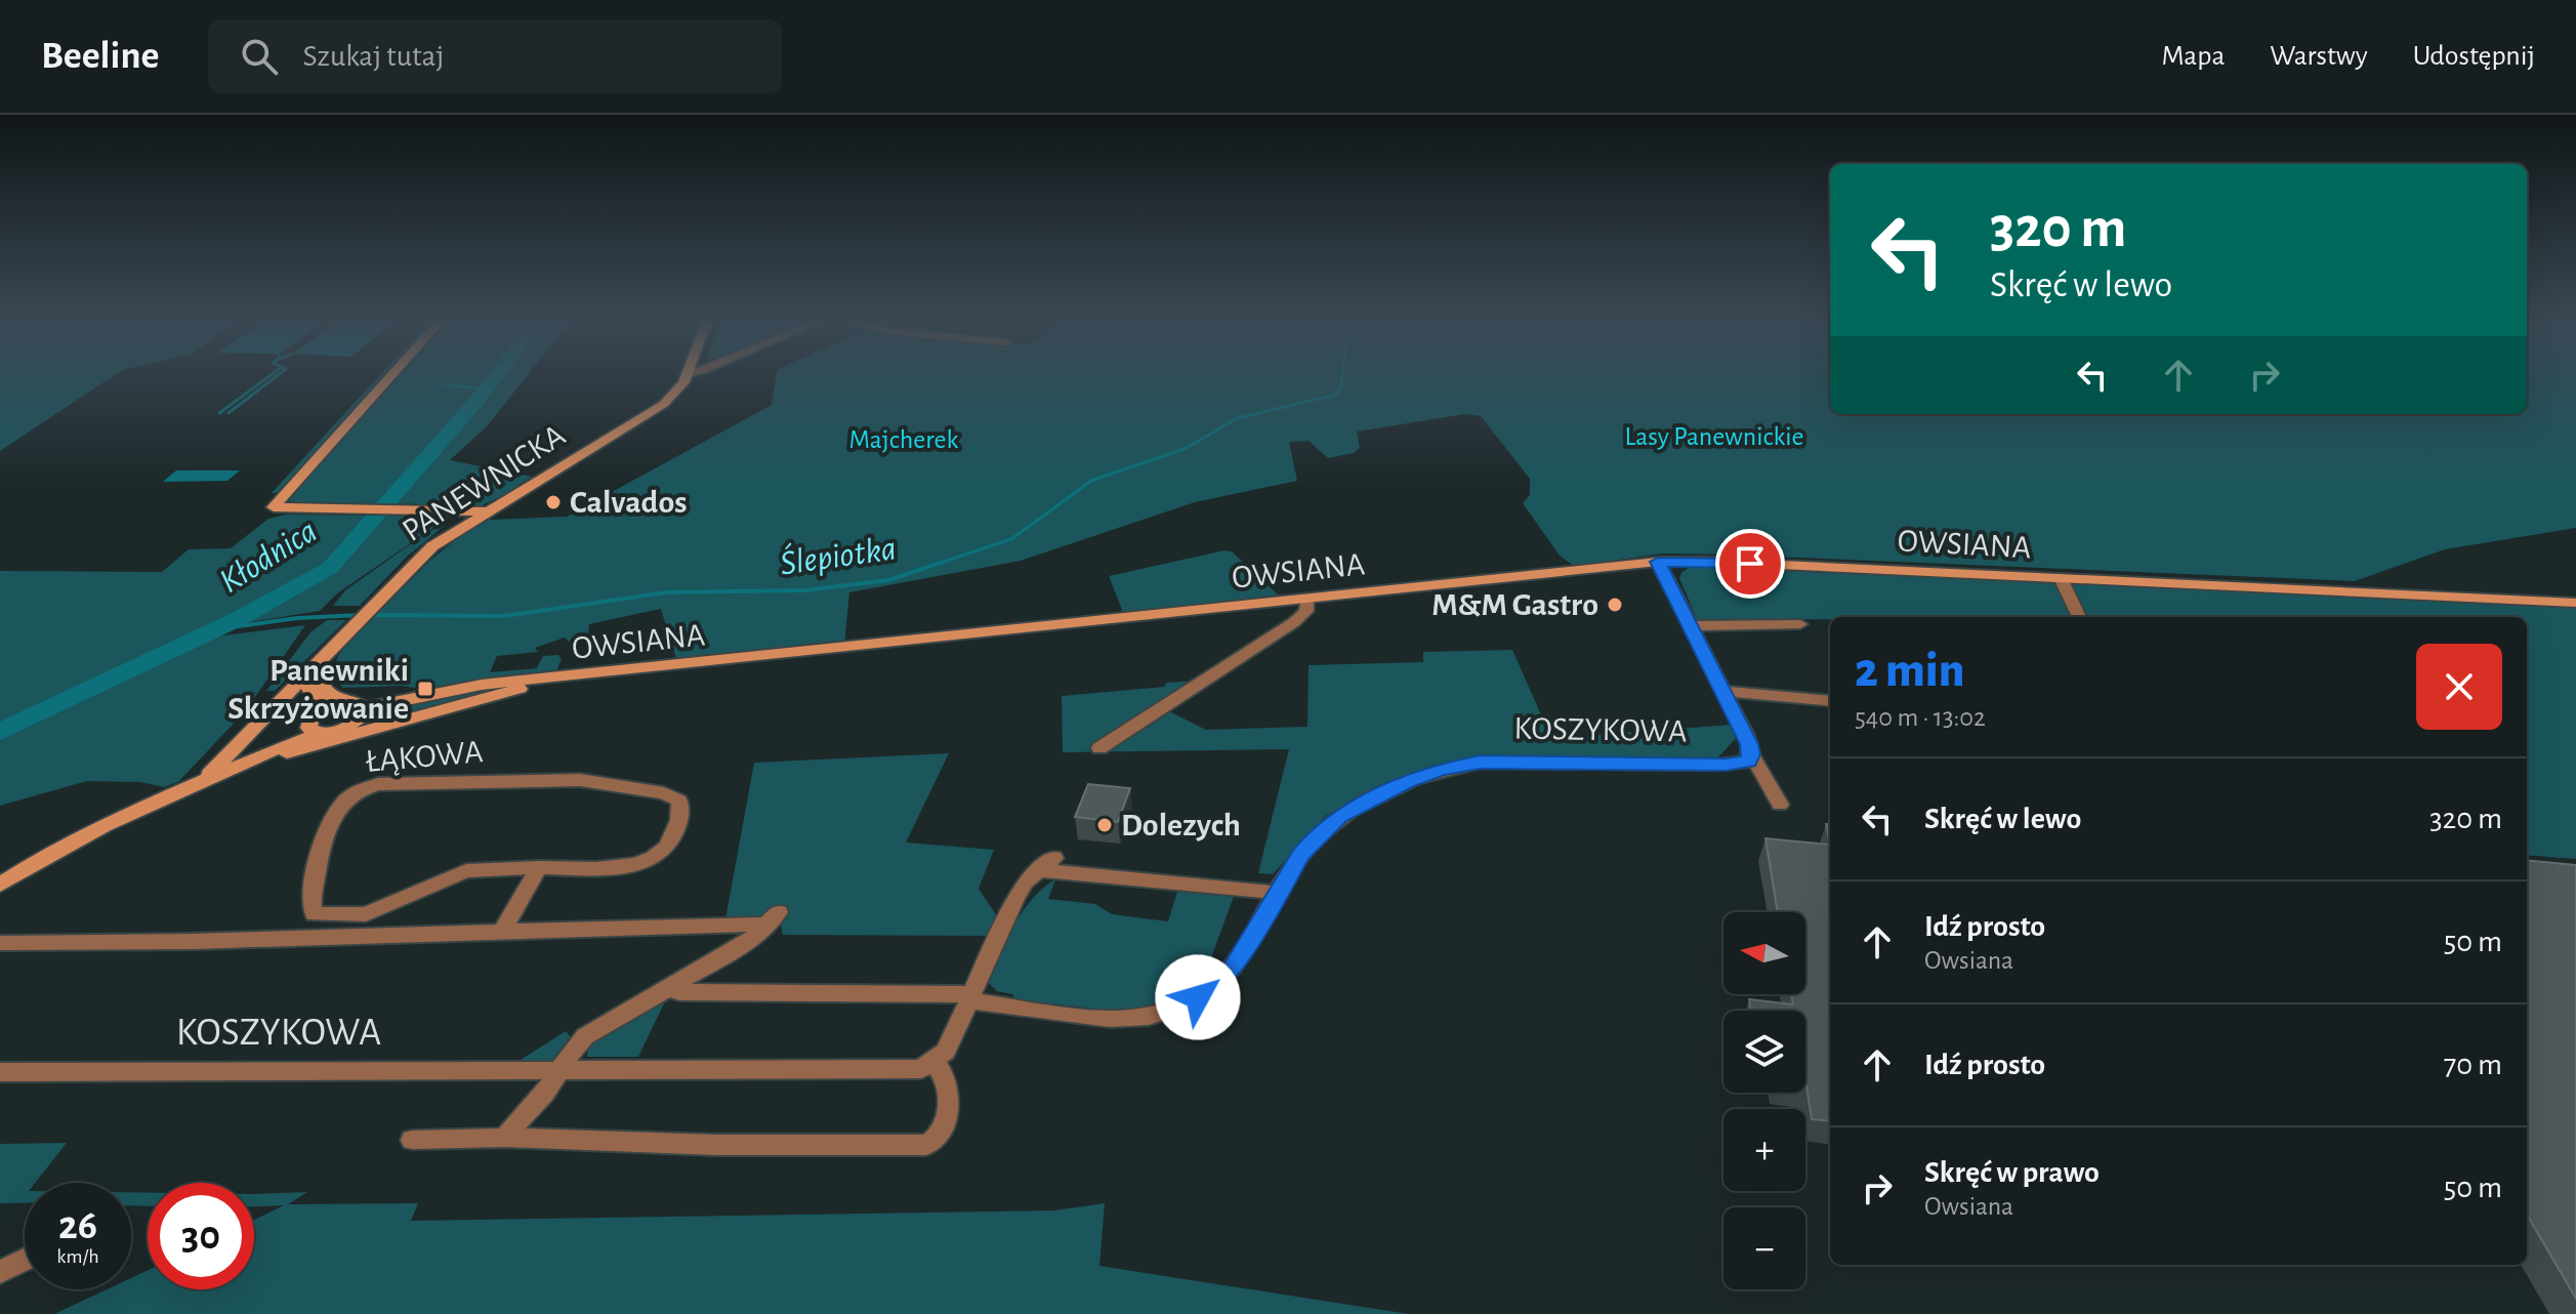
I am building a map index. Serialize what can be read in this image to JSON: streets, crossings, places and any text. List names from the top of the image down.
{
  "streets": {
    "street": [
      "PANEWNICKA",
      "OWSIANA",
      "KOSZYKOWA",
      "ŁĄKOWA"
    ]
  },
  "water": ["Kłodnica", "Ślepiotka"],
  "parks": ["Lasy Panewnickie", "Majcherek"],
  "places": {
    "other": ["Calvados", "M&M Gastro", "Dolezych"],
    "transit": ["Panewniki Skrzyżowanie"]
  },
  "north": "left",
  "page": {
    "header": "Beeline",
    "search": "Szukaj tutaj",
    "nav": ["Mapa", "Warstwy", "Udostępnij"],
    "turn": ["320 m", "Skręć w lewo"],
    "heading": ["2 min", "540 m · 13:02"],
    "list": [
      {
        "name": "Skręć w lewo",
        "value": "320 m"
      },
      {
        "name": "Idź prosto",
        "note": "Owsiana",
        "value": "50 m"
      },
      {
        "name": "Idź prosto",
        "value": "70 m"
      },
      {
        "name": "Skręć w prawo",
        "note": "Owsiana",
        "value": "50 m"
      }
    ],
    "map_buttons": ["+", "−"],
    "speed": "26 km/h",
    "limit": "30"
  }
}
